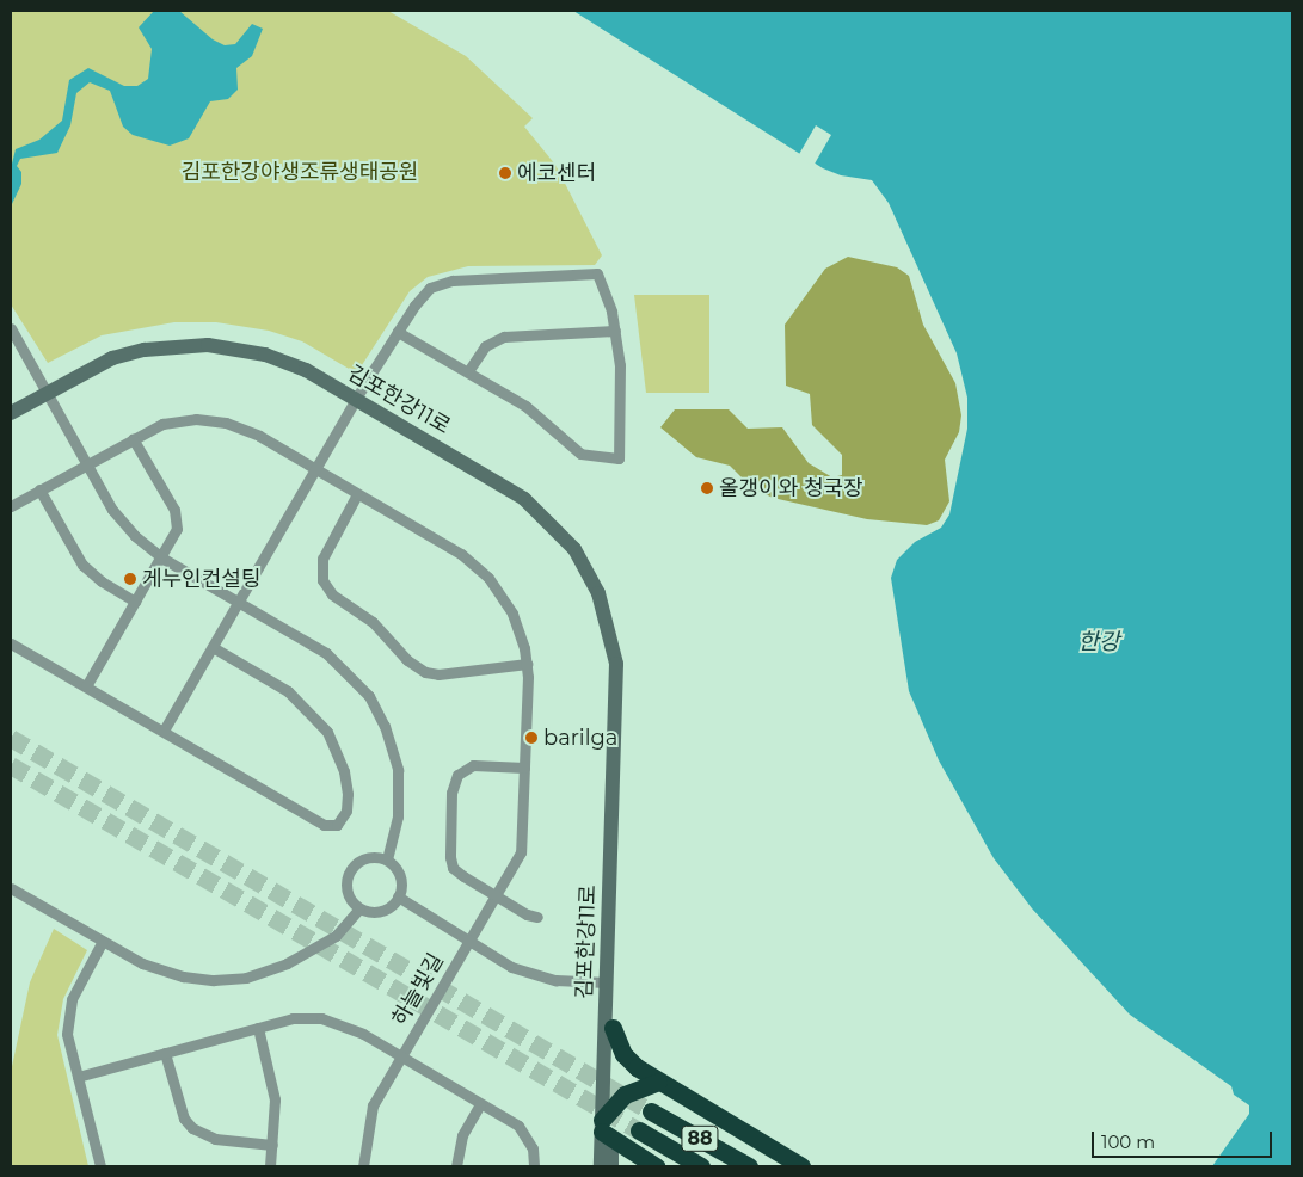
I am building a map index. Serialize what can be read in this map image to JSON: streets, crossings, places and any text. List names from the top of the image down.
{
  "streets": {
    "highway": ["88"],
    "main road": ["김포한강11로"],
    "street": ["하늘빛길"]
  },
  "water": ["한강"],
  "parks": ["김포한강야생조류생태공원"],
  "places": [
    "에코센터",
    "올갱이와 청국장",
    "게누인컨설팅",
    "barilga"
  ],
  "scale_bar": "100 m"
}
